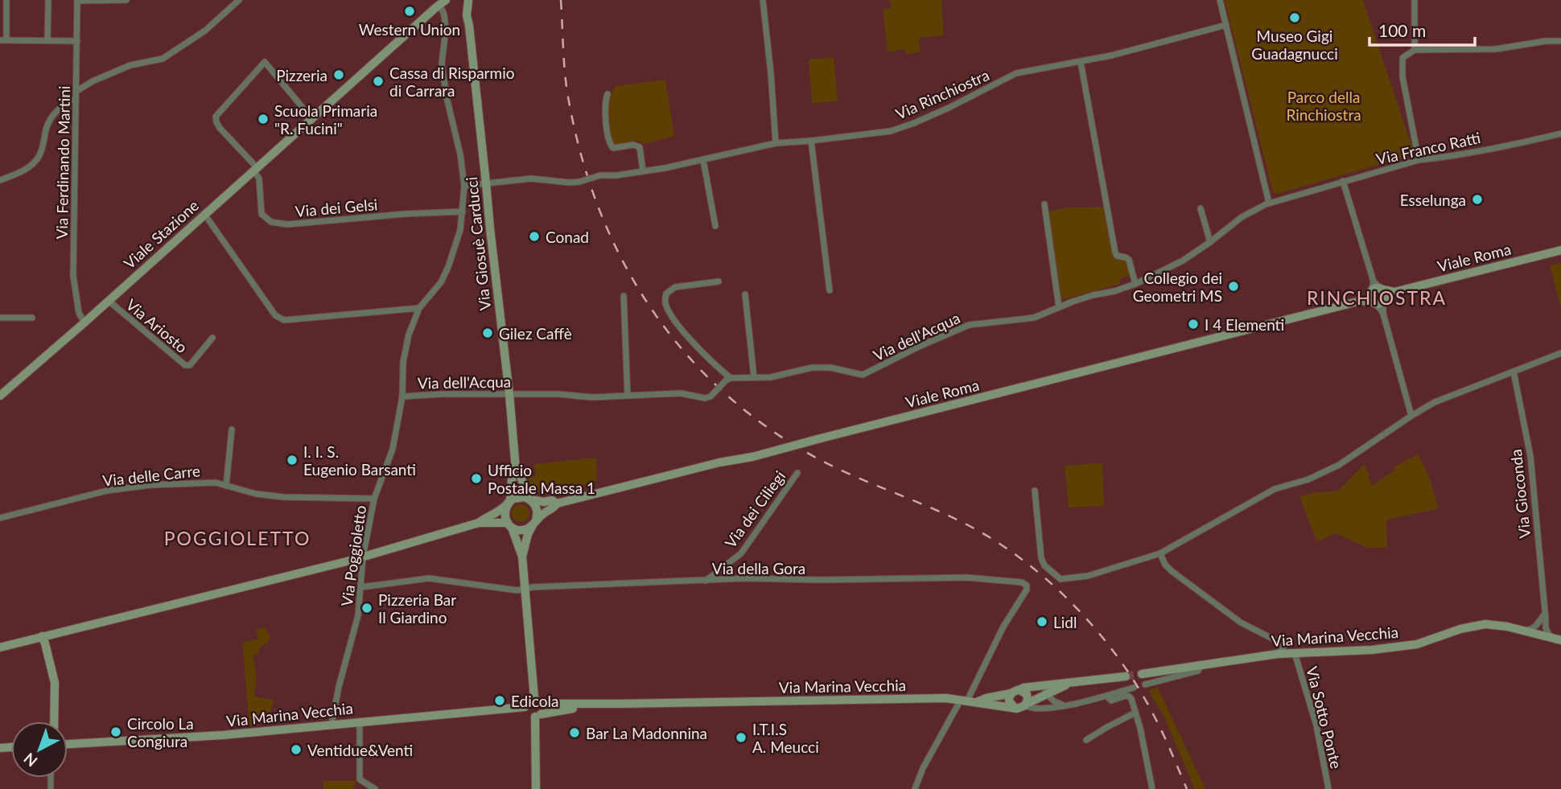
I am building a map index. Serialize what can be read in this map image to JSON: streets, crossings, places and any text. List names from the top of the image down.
{
  "streets": {
    "main road": [
      "Viale Stazione",
      "Via Giosuè Carducci",
      "Viale Roma",
      "Via Marina Vecchia"
    ],
    "street": [
      "Via Rinchiostra",
      "Via Franco Ratti",
      "Via Ferdinando Martini",
      "Via dei Gelsi",
      "Via Ariosto",
      "Via dell'Acqua",
      "Via delle Carre",
      "Via Gioconda",
      "Via dei Ciliegi",
      "Via Poggioletto",
      "Via della Gora",
      "Via Sotto Ponte"
    ]
  },
  "crossings": [
    ["Via Rinchiostra", "Via Giosuè Carducci"],
    ["Via Rinchiostra", "Via Poggioletto"],
    ["Via Franco Ratti", "Via dell'Acqua"],
    ["Via Ferdinando Martini", "Viale Stazione"],
    ["Via dei Gelsi", "Viale Stazione"],
    ["Via dei Gelsi", "Via Poggioletto"],
    ["Viale Stazione", "Via Ariosto"],
    ["Viale Stazione", "Via Poggioletto"],
    ["Via Giosuè Carducci", "Viale Roma"],
    ["Via Giosuè Carducci", "Via dell'Acqua"],
    ["Via dell'Acqua", "Via Poggioletto"],
    ["Via delle Carre", "Via Poggioletto"],
    ["Via Gioconda", "Via Marina Vecchia"],
    ["Via dei Ciliegi", "Via della Gora"],
    ["Via Poggioletto", "Via della Gora"],
    ["Via Poggioletto", "Via Marina Vecchia"],
    ["Via della Gora", "Via Marina Vecchia"],
    ["Via Marina Vecchia", "Via Sotto Ponte"]
  ],
  "districts": ["RINCHIOSTRA", "POGGIOLETTO"],
  "parks": ["Parco della Rinchiostra"],
  "places": [
    "Western Union",
    "Museo Gigi Guadagnucci",
    "Pizzeria",
    "Cassa di Risparmio di Carrara",
    "Scuola Primaria \"R. Fucini\"",
    "Esselunga",
    "Conad",
    "Collegio dei Geometri MS",
    "I 4 Elementi",
    "Gilez Caffè",
    "I. I. S. Eugenio Barsanti",
    "Ufficio Postale Massa 1",
    "Pizzeria Bar Il Giardino",
    "Lidl",
    "Edicola",
    "Circolo La Congiura",
    "Bar La Madonnina",
    "I.T.I.S A. Meucci",
    "Ventidue&Venti"
  ],
  "scale_bar": "100 m",
  "north": "bottom left"
}
